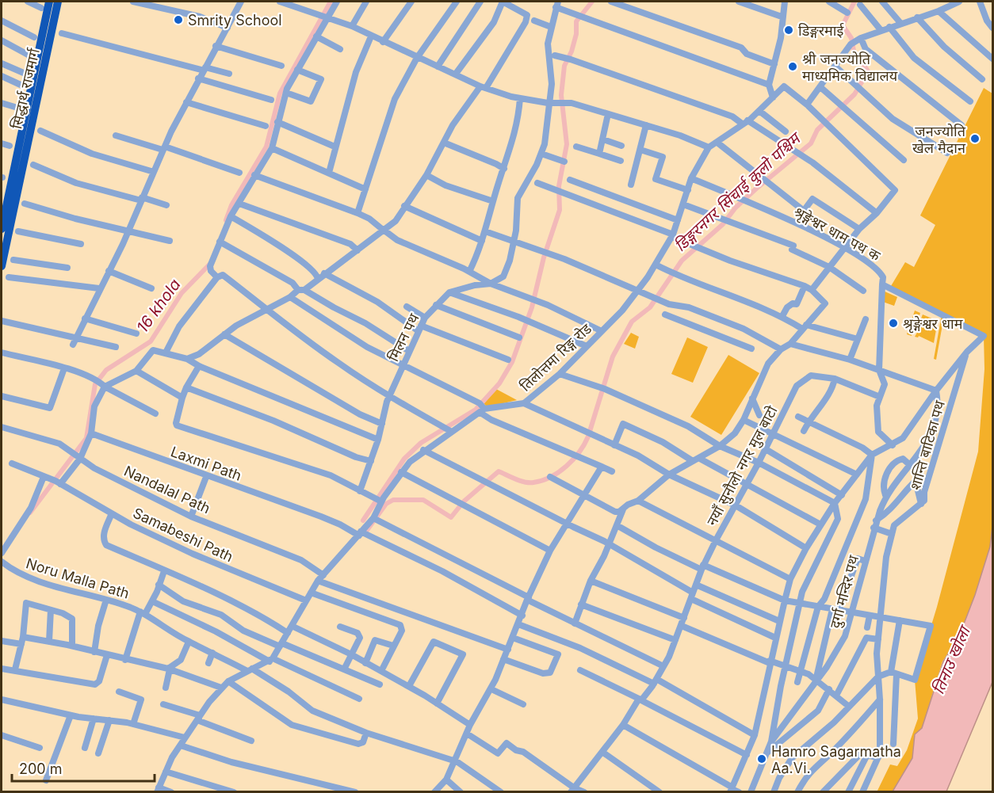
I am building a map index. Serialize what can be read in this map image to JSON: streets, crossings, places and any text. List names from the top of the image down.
{
  "streets": {
    "highway": ["सिद्धार्थ राजमार्ग"],
    "street": [
      "श्रृङ्गेश्वर धाम पथ क",
      "मिलन पथ",
      "तिलोत्तमा रिङ्ग रोड",
      "शान्ति बाटिका पथ",
      "Laxmi Path",
      "नयाँ सुनौलो नगर मुल बाटो",
      "Nandalal Path",
      "Samabeshi Path",
      "Noru Malla Path",
      "दुर्गा मन्दिर पथ"
    ]
  },
  "crossings": [
    ["श्रृङ्गेश्वर धाम पथ क", "तिलोत्तमा रिङ्ग रोड"],
    ["तिलोत्तमा रिङ्ग रोड", "Laxmi Path"],
    ["तिलोत्तमा रिङ्ग रोड", "Nandalal Path"],
    ["तिलोत्तमा रिङ्ग रोड", "Samabeshi Path"]
  ],
  "water": ["डिङ्गरनगर सिंचाई कुलो पश्चिम", "16 khola", "तिनाउ खोला"],
  "places": [
    "Smrity School",
    "डिङ्गरमाई",
    "श्री जनज्योति माध्यमिक विद्यालय",
    "जनज्योति खेल मैदान",
    "श्रृङ्गेश्वर धाम",
    "Hamro Sagarmatha Aa.Vi."
  ],
  "scale_bar": "200 m"
}
